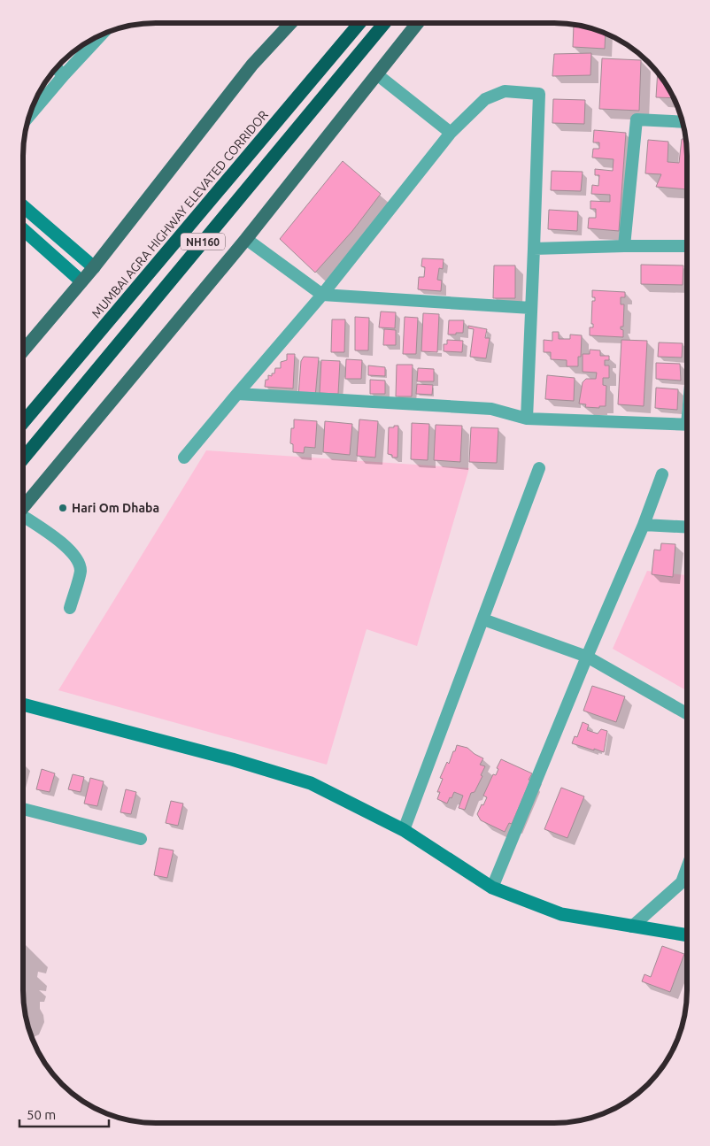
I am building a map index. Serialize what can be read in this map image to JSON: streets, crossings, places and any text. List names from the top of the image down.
{
  "streets": {
    "highway": ["MUMBAI AGRA HIGHWAY ELEVATED CORRIDOR", "NH160"]
  },
  "places": ["Hari Om Dhaba"],
  "scale_bar": "50 m"
}
